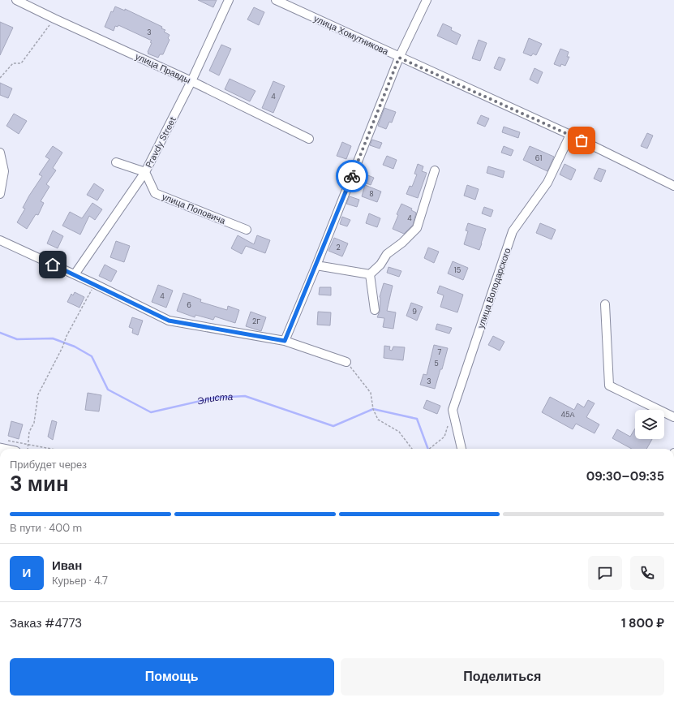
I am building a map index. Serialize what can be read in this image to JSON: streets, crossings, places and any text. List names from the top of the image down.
{
  "streets": {
    "street": [
      "улица Хомутникова",
      "улица Правды",
      "Pravdy Street",
      "улица Поповича",
      "улица Володарского"
    ]
  },
  "crossings": [
    ["улица Хомутникова", "улица Володарского"],
    ["улица Правды", "Pravdy Street"],
    ["Pravdy Street", "улица Поповича"]
  ],
  "water": ["Элиста"],
  "house_numbers": [
    "3",
    "4",
    "61",
    "8",
    "4",
    "2",
    "15",
    "4",
    "6",
    "9",
    "2Г",
    "7",
    "5",
    "3",
    "45А"
  ],
  "page": {
    "heading": ["3 мин", "Прибудет через", "09:30–09:35"],
    "panel": [
      "Иван",
      "Курьер · 4.7",
      "Заказ #4773",
      "1 800 ₽"
    ],
    "bar": "В пути · 400 m",
    "round": "И",
    "buttons": ["Помощь", "Поделиться"]
  }
}
